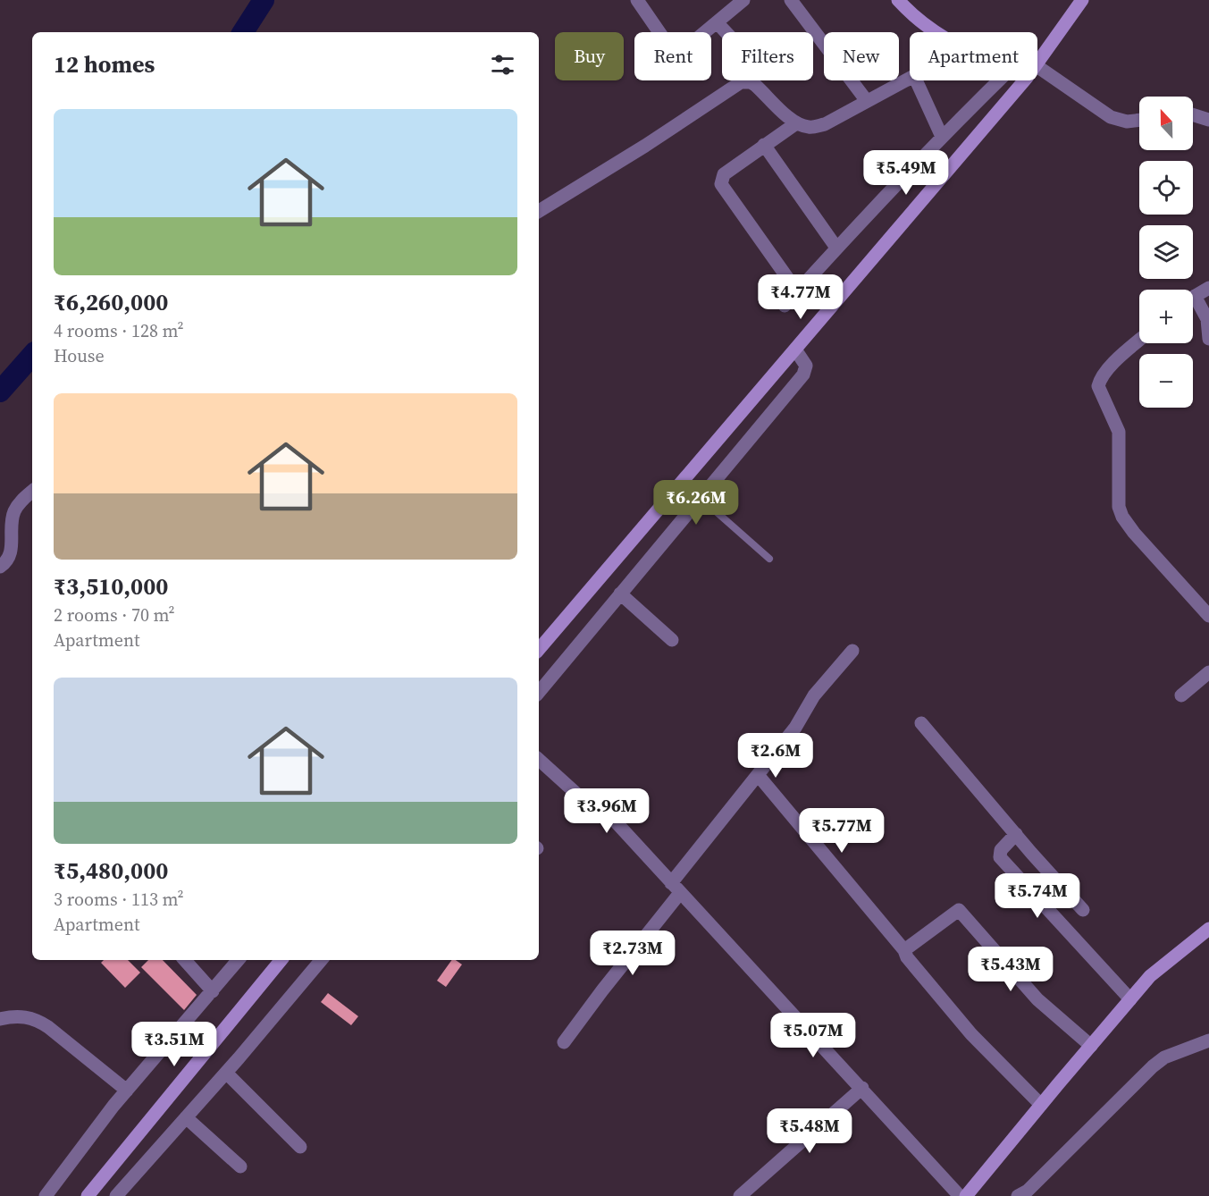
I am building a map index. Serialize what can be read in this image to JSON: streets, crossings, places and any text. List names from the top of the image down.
{
  "north": "top",
  "page": {
    "chip": [
      "Buy",
      "Rent",
      "Filters",
      "New",
      "Apartment"
    ],
    "heading": "12 homes",
    "map_buttons": ["+", "−"],
    "list": [
      {
        "name": "₹6,260,000",
        "note": "4 rooms · 128 m² · House"
      },
      {
        "name": "₹3,510,000",
        "note": "2 rooms · 70 m² · Apartment"
      },
      {
        "name": "₹5,480,000",
        "note": "3 rooms · 113 m² · Apartment"
      }
    ],
    "price": [
      "₹5.49M",
      "₹4.77M",
      "₹6.26M",
      "₹2.6M",
      "₹3.96M",
      "₹5.77M",
      "₹5.74M",
      "₹2.73M",
      "₹5.43M",
      "₹5.07M",
      "₹3.51M",
      "₹5.48M"
    ]
  }
}
